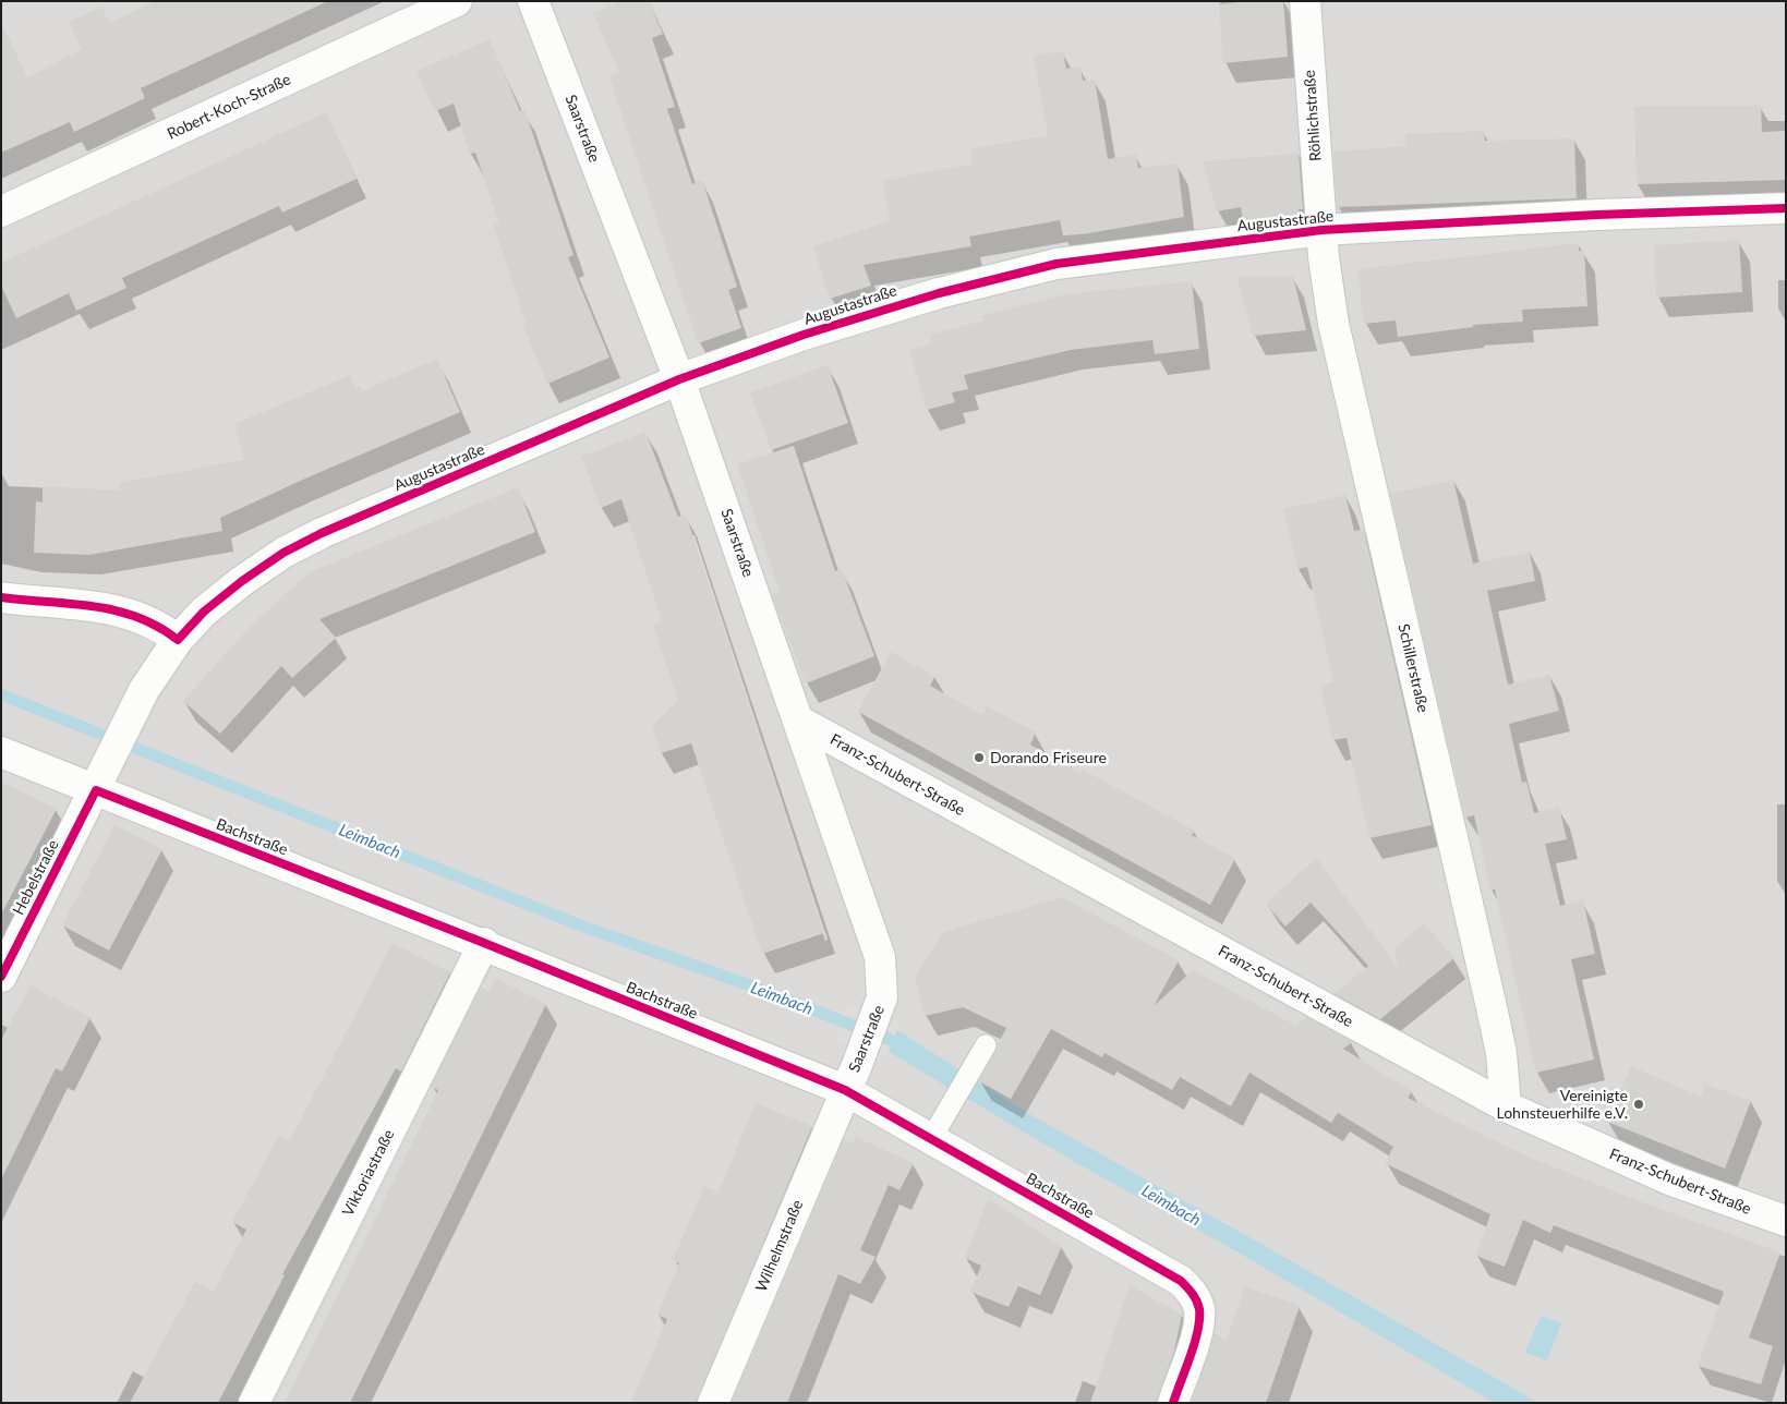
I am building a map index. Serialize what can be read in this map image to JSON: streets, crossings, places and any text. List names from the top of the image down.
{
  "streets": {
    "street": [
      "Robert-Koch-Straße",
      "Röhlichstraße",
      "Saarstraße",
      "Augustastraße",
      "Schillerstraße",
      "Franz-Schubert-Straße",
      "Bachstraße",
      "Hebelstraße",
      "Viktoriastraße",
      "Wilhelmstraße"
    ]
  },
  "crossings": [
    ["Röhlichstraße", "Augustastraße"],
    ["Röhlichstraße", "Schillerstraße"],
    ["Saarstraße", "Augustastraße"],
    ["Saarstraße", "Franz-Schubert-Straße"],
    ["Saarstraße", "Bachstraße"],
    ["Saarstraße", "Wilhelmstraße"],
    ["Augustastraße", "Schillerstraße"],
    ["Augustastraße", "Hebelstraße"],
    ["Schillerstraße", "Franz-Schubert-Straße"],
    ["Bachstraße", "Hebelstraße"],
    ["Bachstraße", "Viktoriastraße"],
    ["Bachstraße", "Wilhelmstraße"]
  ],
  "water": ["Leimbach"],
  "places": ["Dorando Friseure", "Vereinigte Lohnsteuerhilfe e.V."]
}
